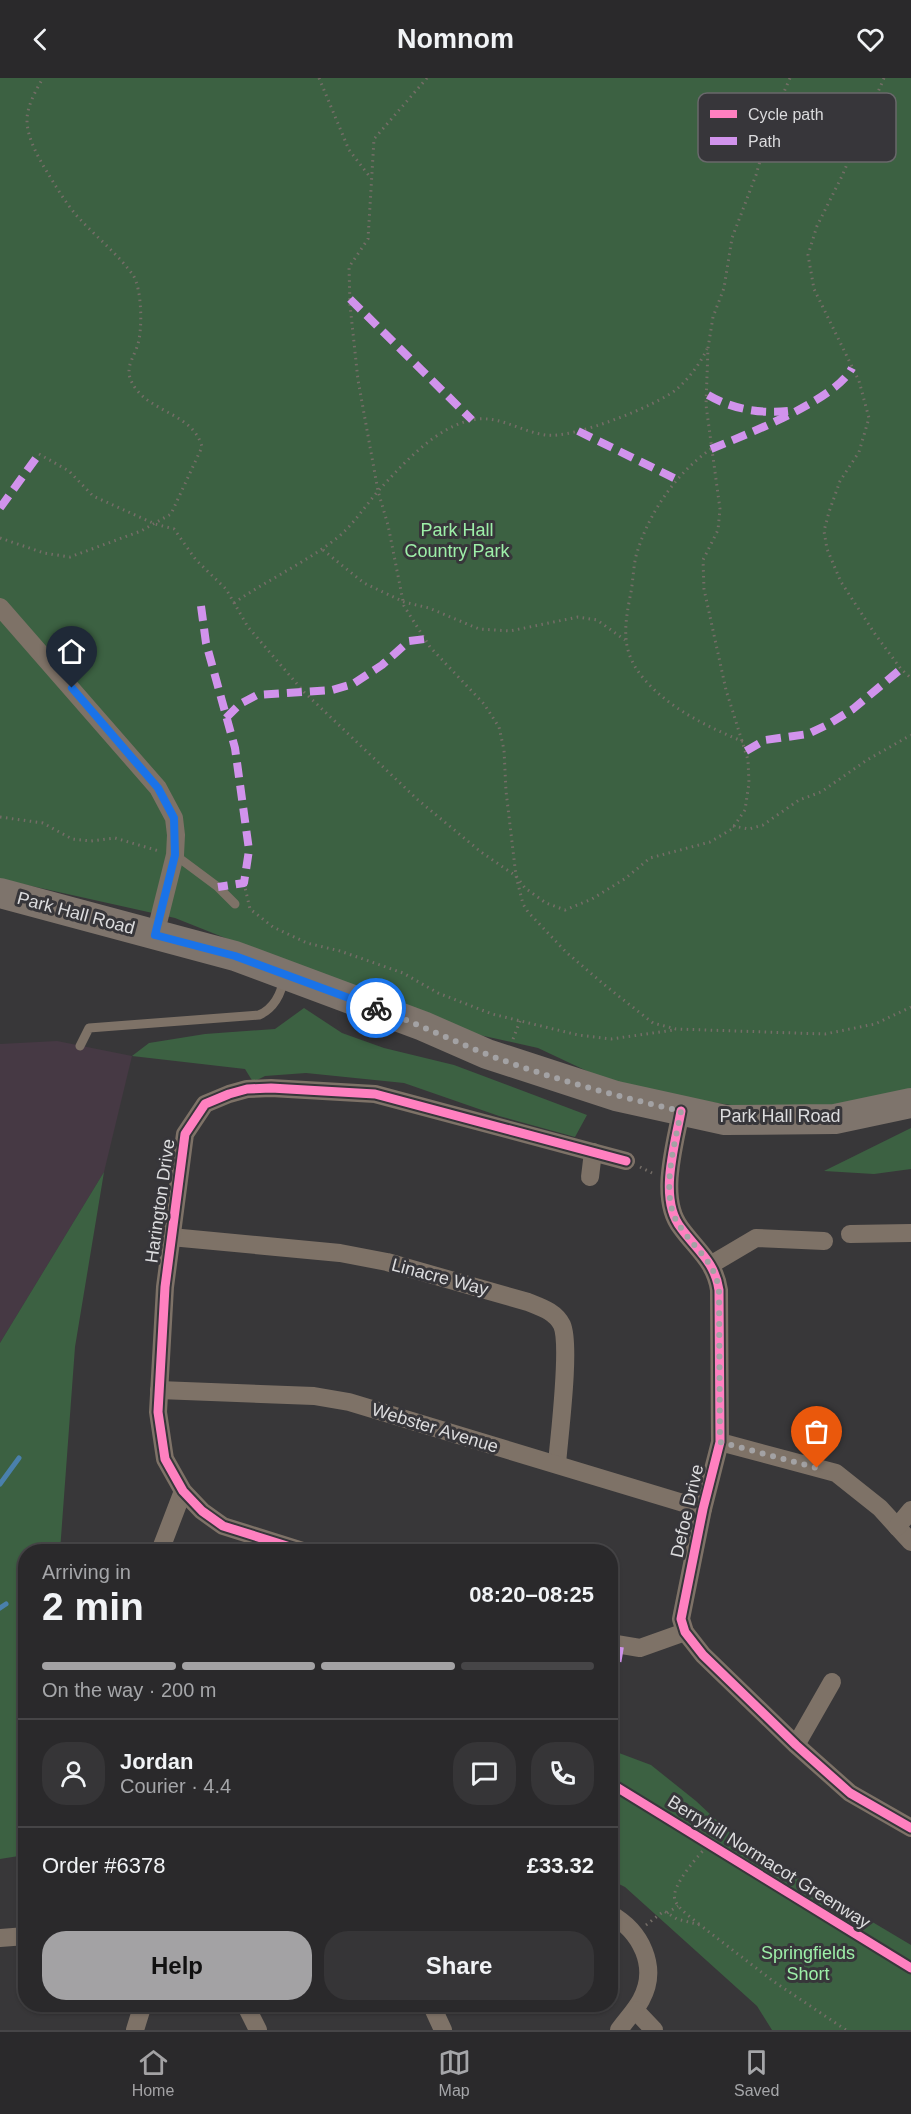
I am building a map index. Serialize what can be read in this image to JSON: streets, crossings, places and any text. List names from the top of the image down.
{
  "streets": {
    "main road": ["Park Hall Road"],
    "street": [
      "Harington Drive",
      "Linacre Way",
      "Webster Avenue",
      "Defoe Drive"
    ],
    "cycle path": ["Berryhill Normacot Greenway"]
  },
  "crossings": [
    ["Park Hall Road", "Defoe Drive"],
    ["Harington Drive", "Linacre Way"],
    ["Harington Drive", "Webster Avenue"],
    ["Linacre Way", "Webster Avenue"],
    ["Webster Avenue", "Defoe Drive"]
  ],
  "parks": ["Park Hall Country Park", "Springfields Short"],
  "legend": ["Cycle path", "Path"],
  "page": {
    "header": "Nomnom",
    "heading": ["2 min", "Arriving in", "08:20–08:25"],
    "panel": [
      "Jordan",
      "Courier · 4.4",
      "Order #6378",
      "£33.32"
    ],
    "bar": "On the way · 200 m",
    "buttons": ["Help", "Share"],
    "tabs": ["Home", "Map", "Saved"]
  }
}
